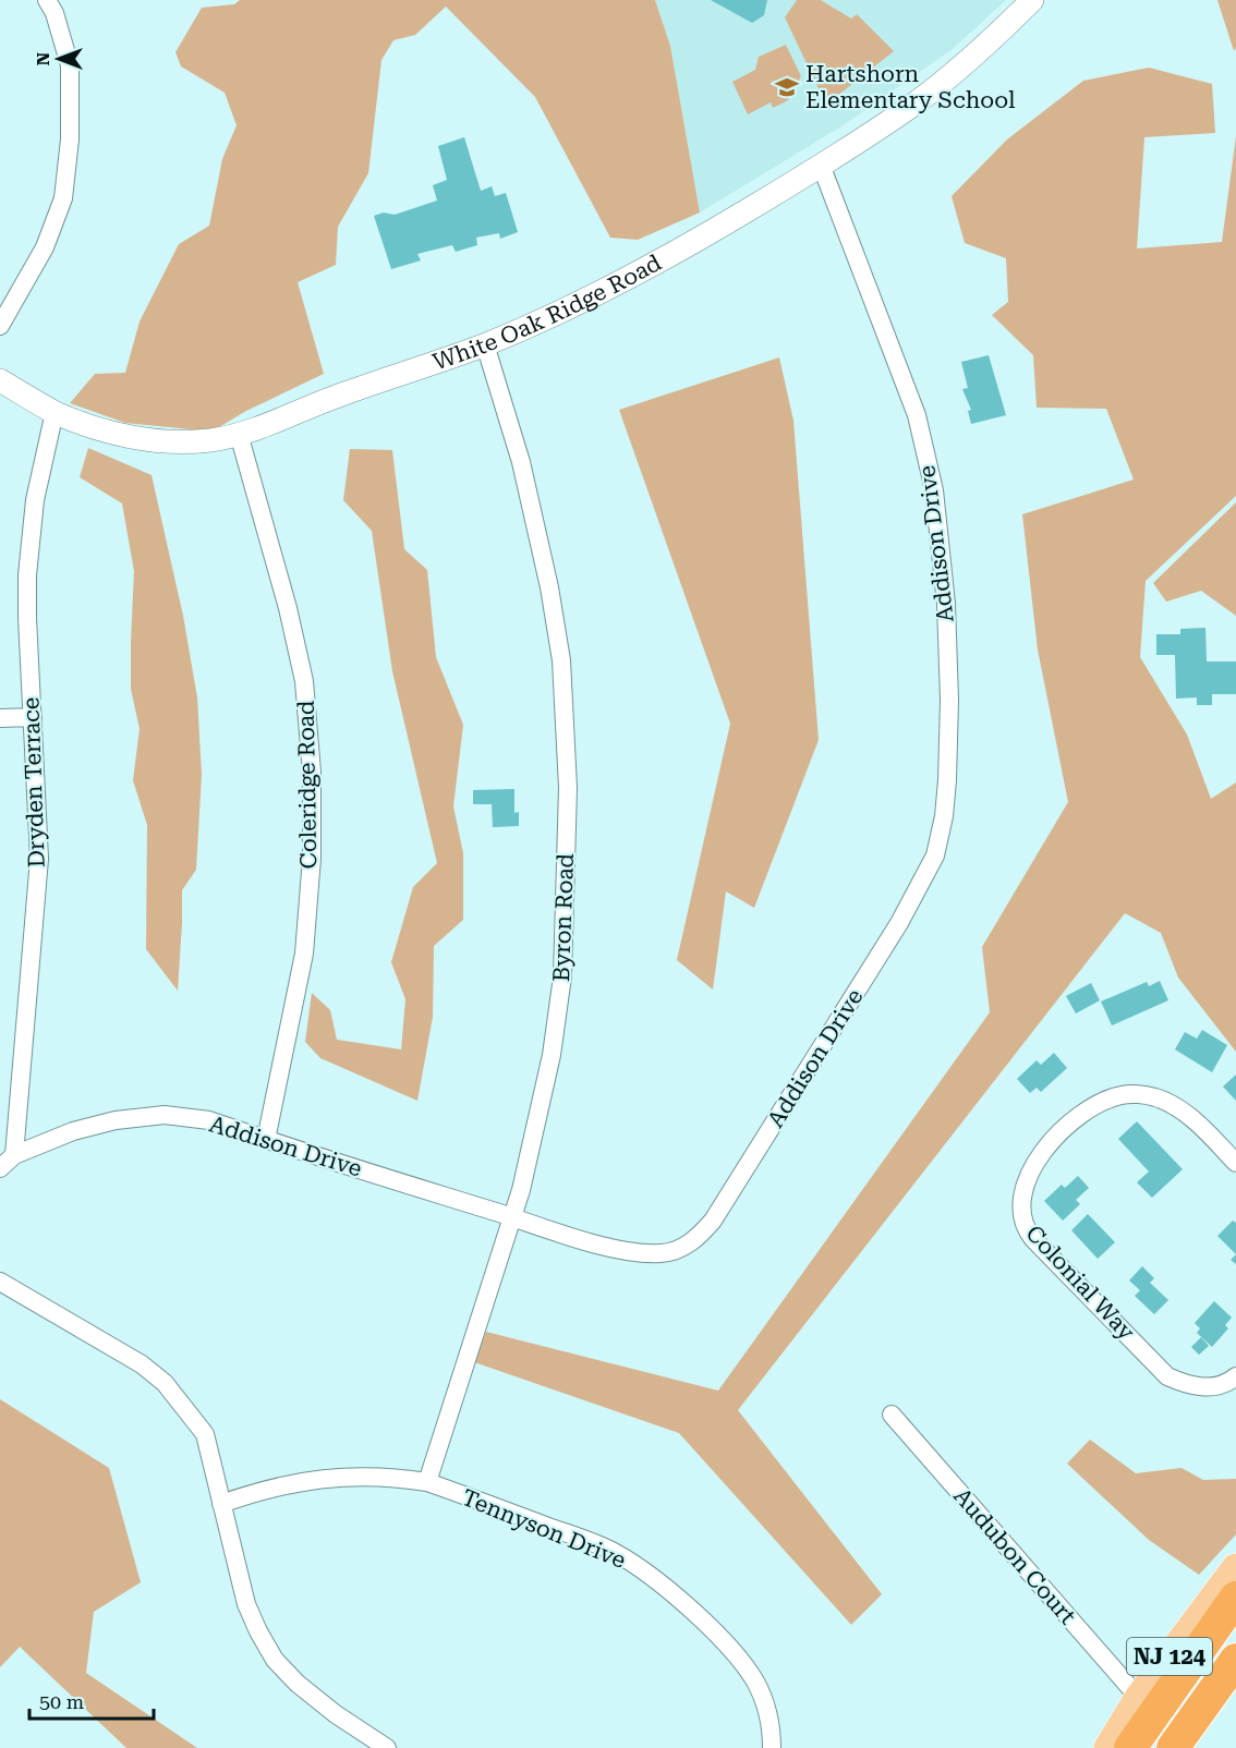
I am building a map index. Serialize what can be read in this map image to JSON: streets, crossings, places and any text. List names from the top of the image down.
{
  "streets": {
    "main road": ["NJ 124"],
    "street": [
      "White Oak Ridge Road",
      "Addison Drive",
      "Dryden Terrace",
      "Coleridge Road",
      "Byron Road",
      "Colonial Way",
      "Tennyson Drive",
      "Audubon Court"
    ]
  },
  "crossings": [
    ["White Oak Ridge Road", "Addison Drive"],
    ["White Oak Ridge Road", "Dryden Terrace"],
    ["White Oak Ridge Road", "Coleridge Road"],
    ["White Oak Ridge Road", "Byron Road"],
    ["Addison Drive", "Dryden Terrace"],
    ["Addison Drive", "Coleridge Road"],
    ["Addison Drive", "Byron Road"],
    ["Byron Road", "Tennyson Drive"],
    ["Audubon Court", "NJ 124"]
  ],
  "places": {
    "school or university": ["Hartshorn Elementary School"]
  },
  "scale_bar": "50 m",
  "north": "left"
}
